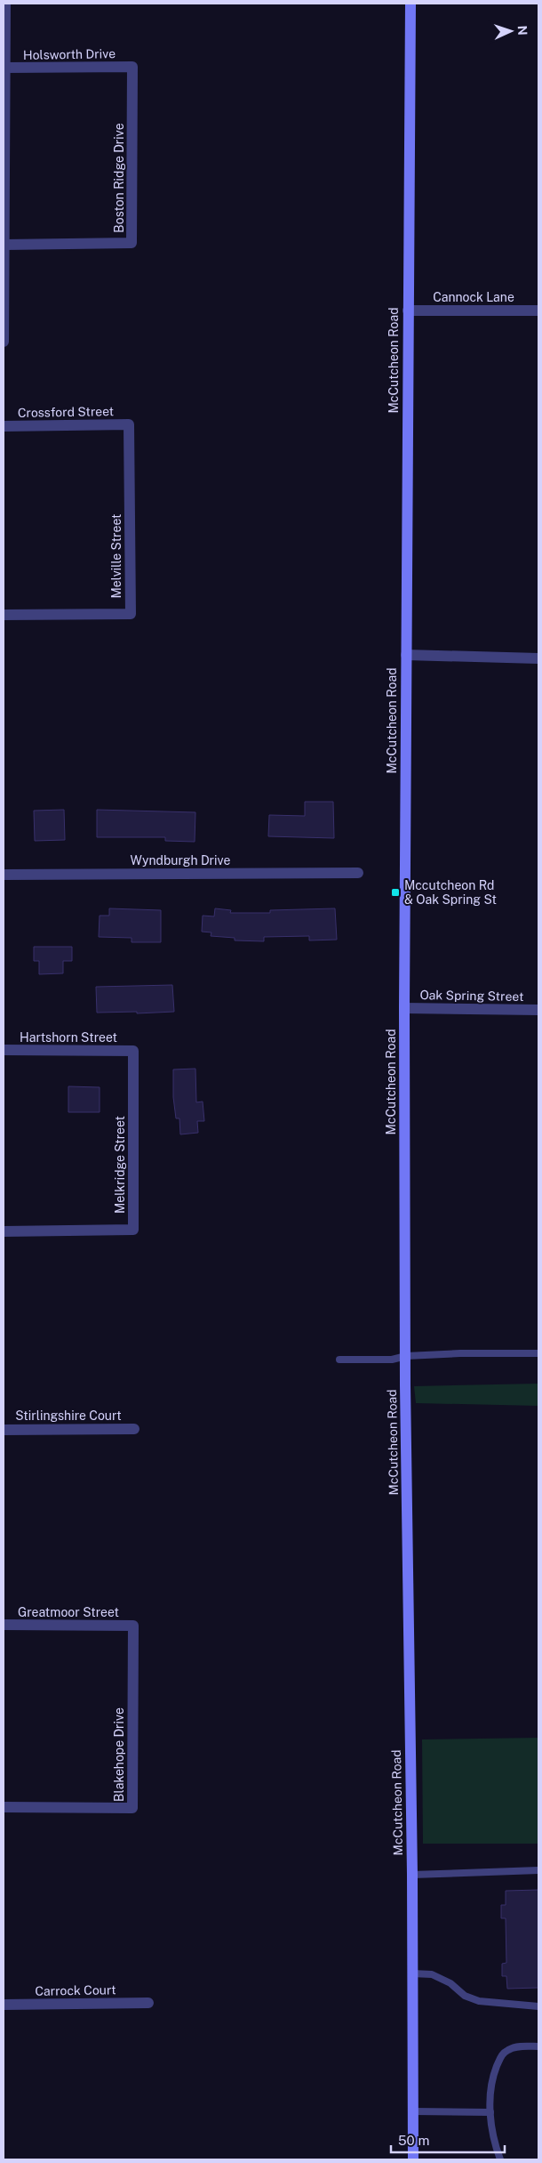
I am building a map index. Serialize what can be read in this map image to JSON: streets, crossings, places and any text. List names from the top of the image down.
{
  "streets": {
    "main road": ["McCutcheon Road"],
    "street": [
      "Holsworth Drive",
      "Boston Ridge Drive",
      "Cannock Lane",
      "Crossford Street",
      "Melville Street",
      "Wyndburgh Drive",
      "Oak Spring Street",
      "Hartshorn Street",
      "Melkridge Street",
      "Stirlingshire Court",
      "Greatmoor Street",
      "Blakehope Drive",
      "Carrock Court"
    ]
  },
  "crossings": [
    ["Holsworth Drive", "Boston Ridge Drive"],
    ["Cannock Lane", "McCutcheon Road"],
    ["McCutcheon Road", "Oak Spring Street"],
    ["Crossford Street", "Melville Street"],
    ["Hartshorn Street", "Melkridge Street"],
    ["Greatmoor Street", "Blakehope Drive"]
  ],
  "places": {
    "transit": ["Mccutcheon Rd & Oak Spring St"]
  },
  "scale_bar": "50 m",
  "north": "right"
}
